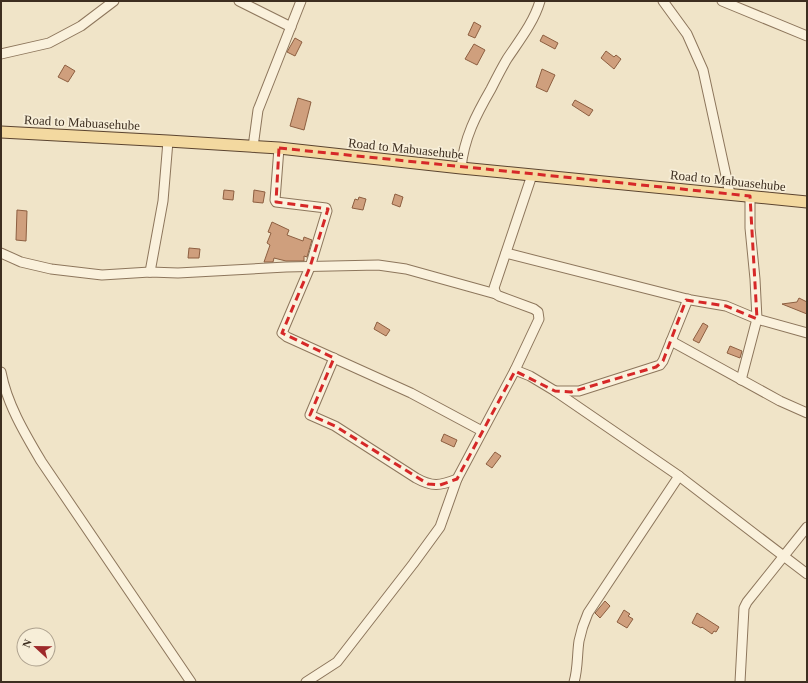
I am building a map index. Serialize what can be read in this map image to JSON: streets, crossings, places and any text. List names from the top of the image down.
{
  "streets": {
    "main road": ["Road to Mabuasehube"]
  },
  "north": "left"
}
